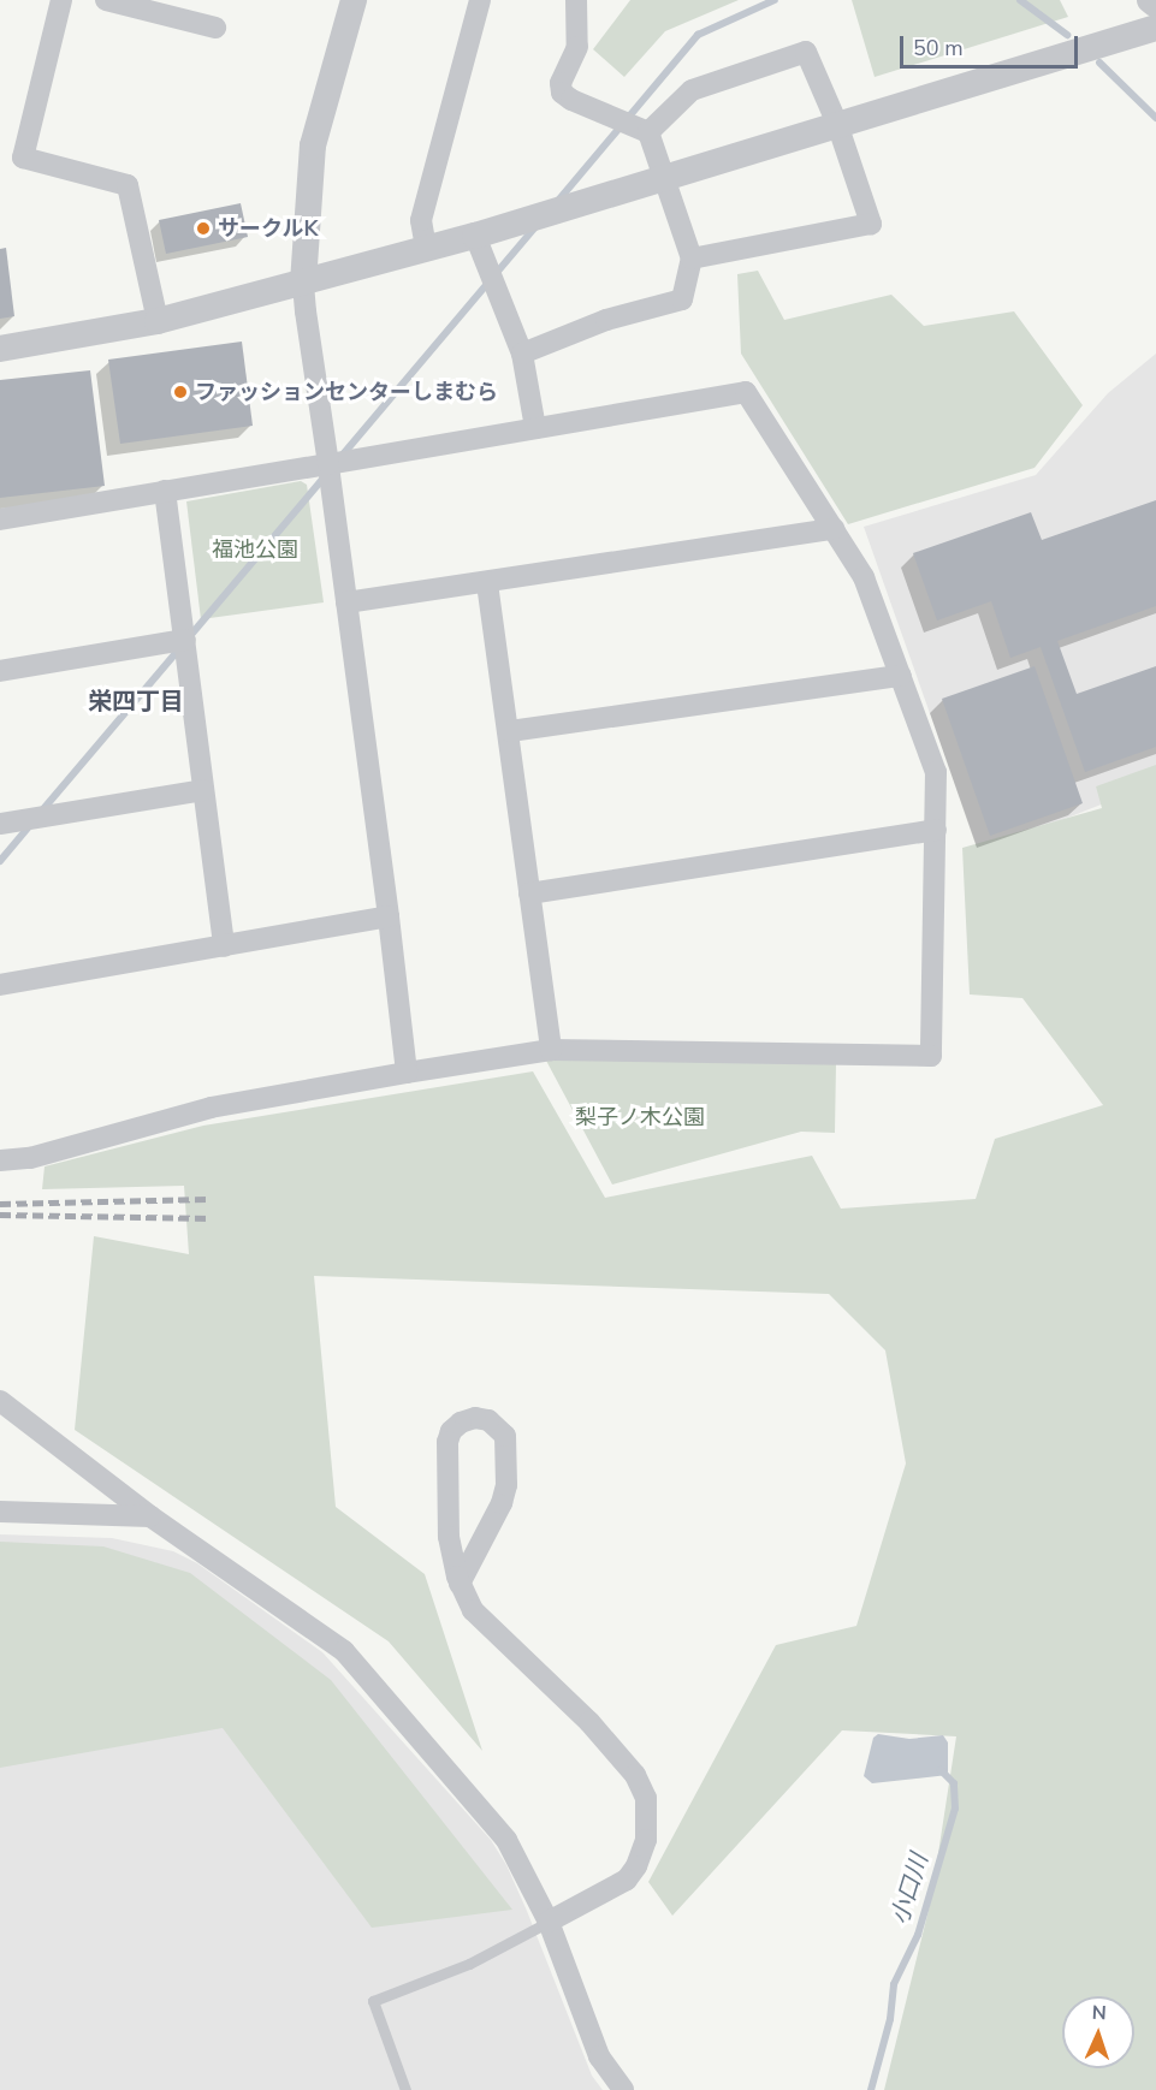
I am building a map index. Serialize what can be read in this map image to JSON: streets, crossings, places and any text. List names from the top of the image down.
{
  "districts": ["栄四丁目"],
  "water": ["小口川"],
  "parks": ["福池公園", "梨子ノ木公園"],
  "places": ["サークルK", "ファッションセンターしまむら"],
  "scale_bar": "50 m",
  "north": "top"
}
